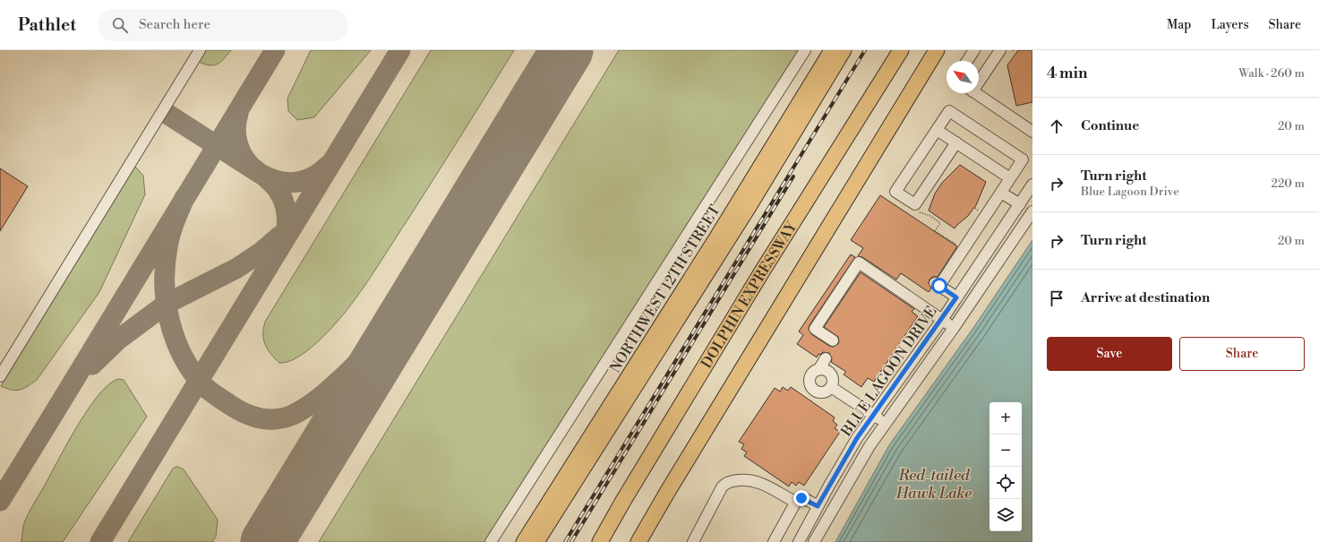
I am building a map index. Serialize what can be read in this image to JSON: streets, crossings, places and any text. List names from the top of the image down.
{
  "streets": {
    "highway": ["DOLPHIN EXPRESSWAY"],
    "main road": ["NORTHWEST 12TH STREET"],
    "street": ["BLUE LAGOON DRIVE"]
  },
  "water": ["Red-tailed Hawk Lake"],
  "north": "top left",
  "page": {
    "header": "Pathlet",
    "search": "Search here",
    "nav": ["Map", "Layers", "Share"],
    "heading": ["4 min", "Walk · 260 m"],
    "list": [
      ["Continue", "20 m"],
      ["Turn right", "Blue Lagoon Drive", "220 m"],
      ["Turn right", "20 m"],
      "Arrive at destination"
    ],
    "buttons": ["Save", "Share"],
    "map_buttons": ["+", "−"]
  }
}
